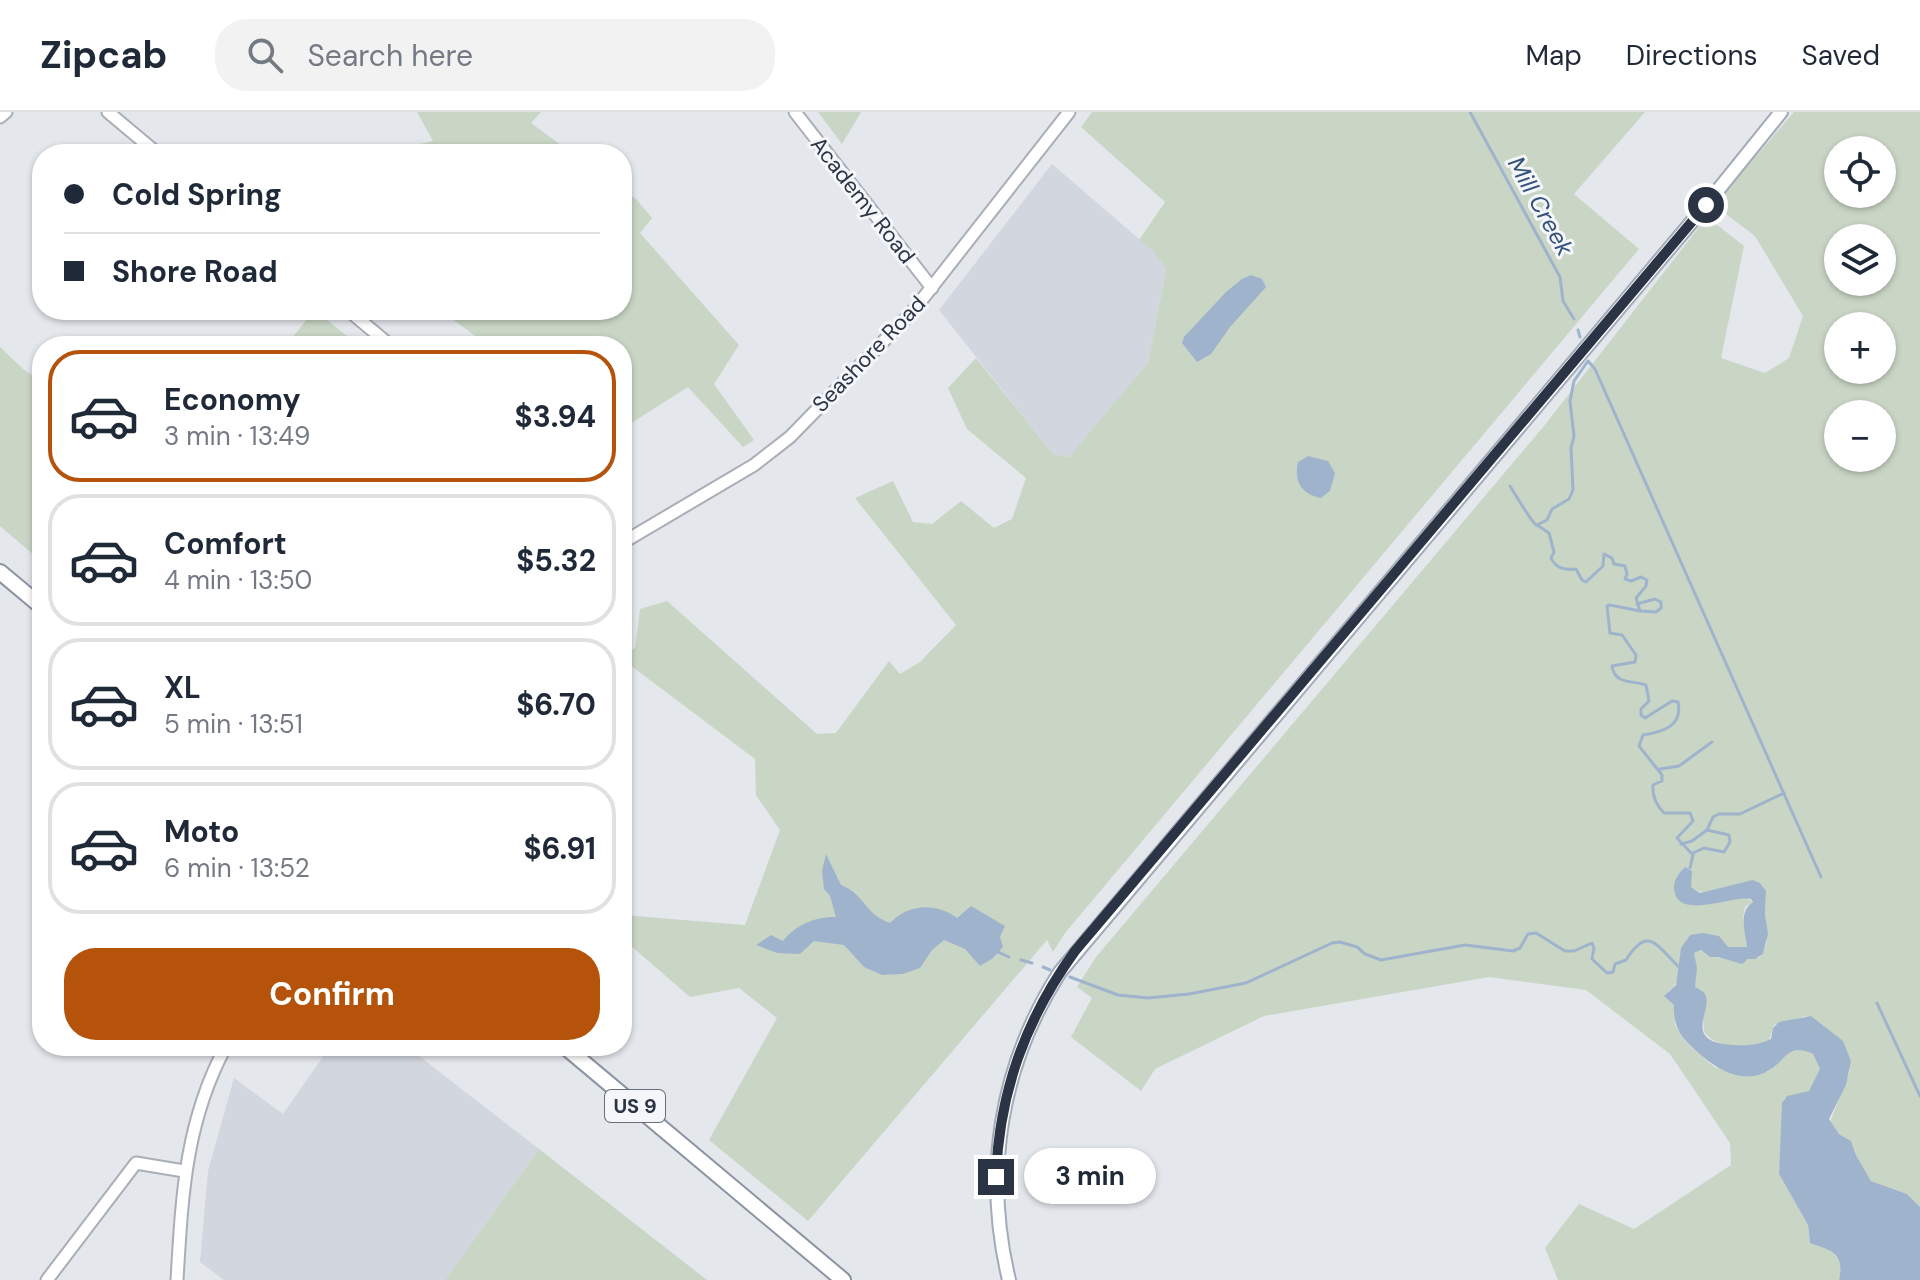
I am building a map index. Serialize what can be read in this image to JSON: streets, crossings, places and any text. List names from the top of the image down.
{
  "streets": {
    "highway": ["US 9"],
    "street": ["Academy Road", "Seashore Road"]
  },
  "crossings": [
    ["Academy Road", "Seashore Road"]
  ],
  "water": ["Mill Creek"],
  "page": {
    "header": "Zipcab",
    "search": "Search here",
    "nav": ["Map", "Directions", "Saved"],
    "map_buttons": ["+", "−"],
    "banner": ["Cold Spring", "Shore Road"],
    "list": [
      {
        "name": "Economy",
        "note": "3 min · 13:49",
        "value": "$3.94"
      },
      {
        "name": "Comfort",
        "note": "4 min · 13:50",
        "value": "$5.32"
      },
      {
        "name": "XL",
        "note": "5 min · 13:51",
        "value": "$6.70"
      },
      {
        "name": "Moto",
        "note": "6 min · 13:52",
        "value": "$6.91"
      }
    ],
    "buttons": "Confirm",
    "bubble": "3 min"
  }
}
